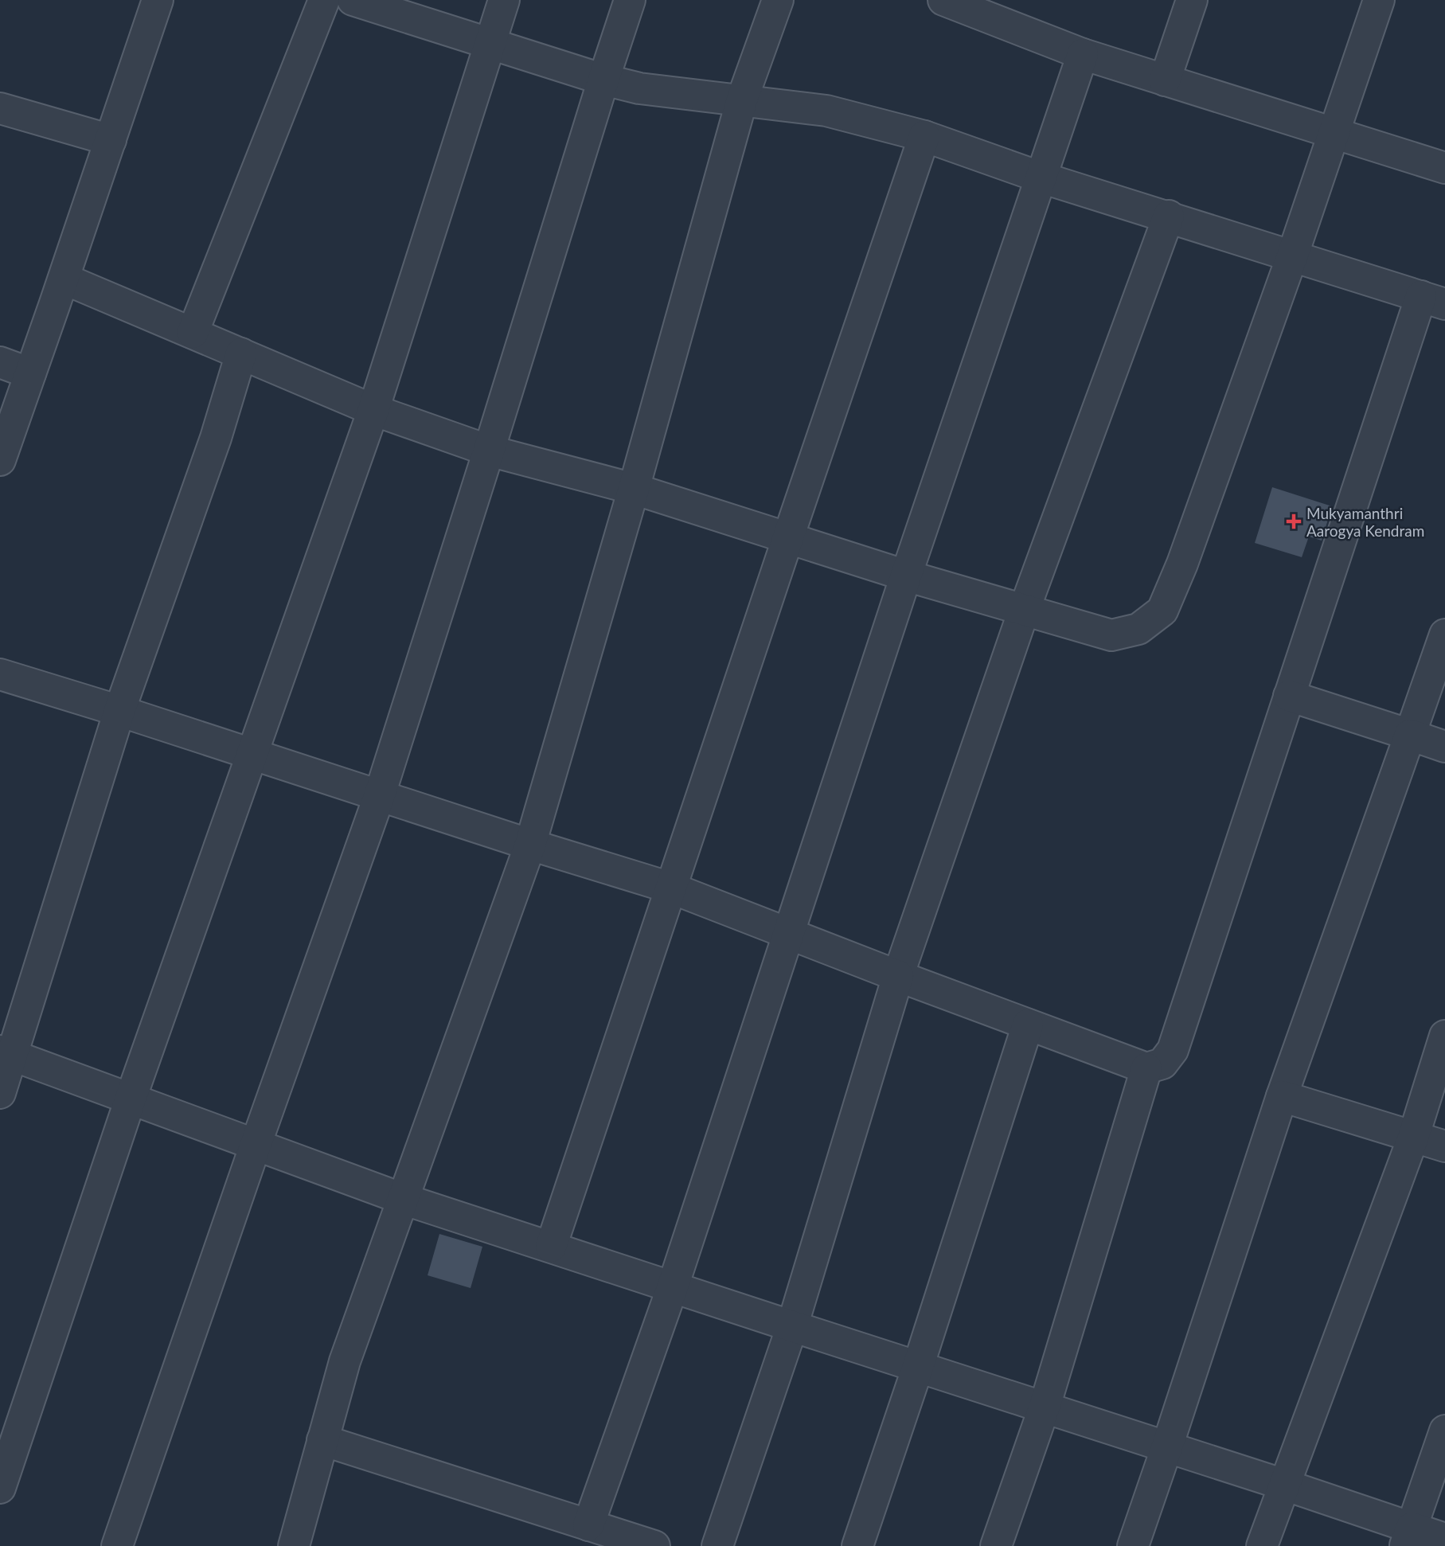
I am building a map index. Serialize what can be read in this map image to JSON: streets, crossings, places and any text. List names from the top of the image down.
{
  "places": {
    "health": ["Mukyamanthri Aarogya Kendram"]
  }
}
